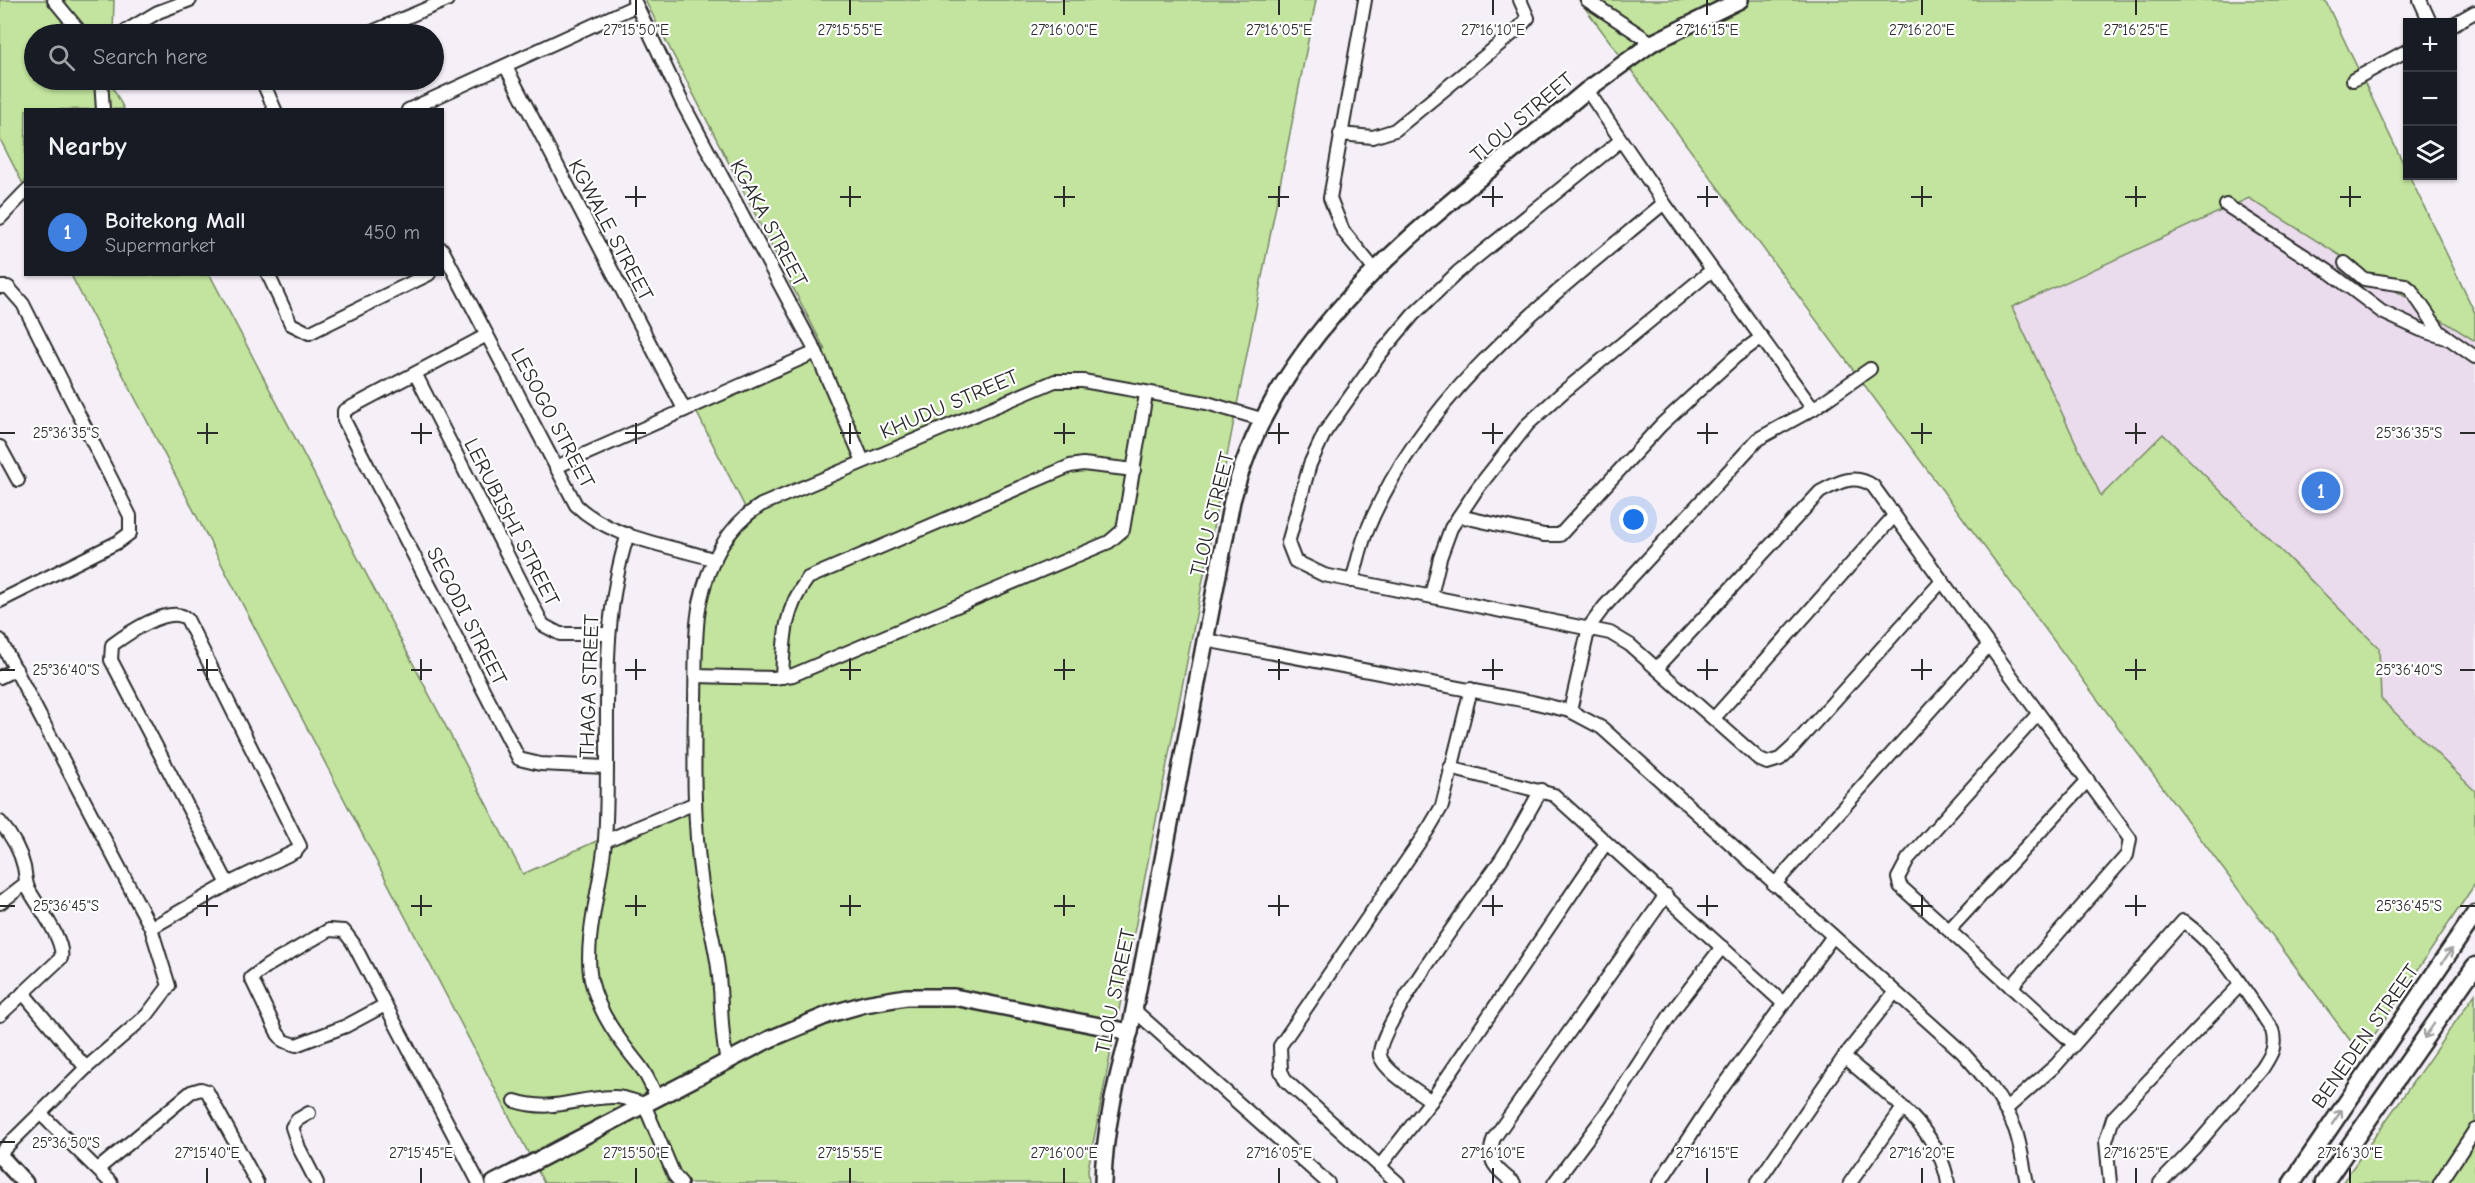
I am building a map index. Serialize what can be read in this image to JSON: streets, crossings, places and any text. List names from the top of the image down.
{
  "streets": {
    "main road": ["BENEDEN STREET"],
    "street": [
      "TLOU STREET",
      "KGAKA STREET",
      "KGWALE STREET",
      "KHUDU STREET",
      "LESOGO STREET",
      "LERUBISHI STREET",
      "SEGODI STREET",
      "THAGA STREET"
    ]
  },
  "crossings": [
    ["TLOU STREET", "KHUDU STREET"],
    ["KGAKA STREET", "KHUDU STREET"],
    ["KHUDU STREET", "LESOGO STREET"],
    ["LESOGO STREET", "THAGA STREET"],
    ["LERUBISHI STREET", "SEGODI STREET"],
    ["LERUBISHI STREET", "THAGA STREET"],
    ["SEGODI STREET", "THAGA STREET"]
  ],
  "page": {
    "map_buttons": ["+", "−"],
    "search": "Search here",
    "heading": "Nearby",
    "list": [
      {
        "mark": "1",
        "name": "Boitekong Mall",
        "note": "Supermarket",
        "value": "450 m"
      }
    ],
    "pins": "1"
  },
  "coordinates": [
    "27°15'50\"E",
    "27°15'55\"E",
    "27°16'00\"E",
    "27°16'05\"E",
    "27°16'10\"E",
    "27°16'15\"E",
    "27°16'20\"E",
    "27°16'25\"E",
    "25°36'35\"S",
    "25°36'40\"S",
    "25°36'45\"S",
    "25°36'50\"S",
    "27°15'40\"E",
    "27°15'45\"E",
    "27°16'30\"E"
  ]
}
